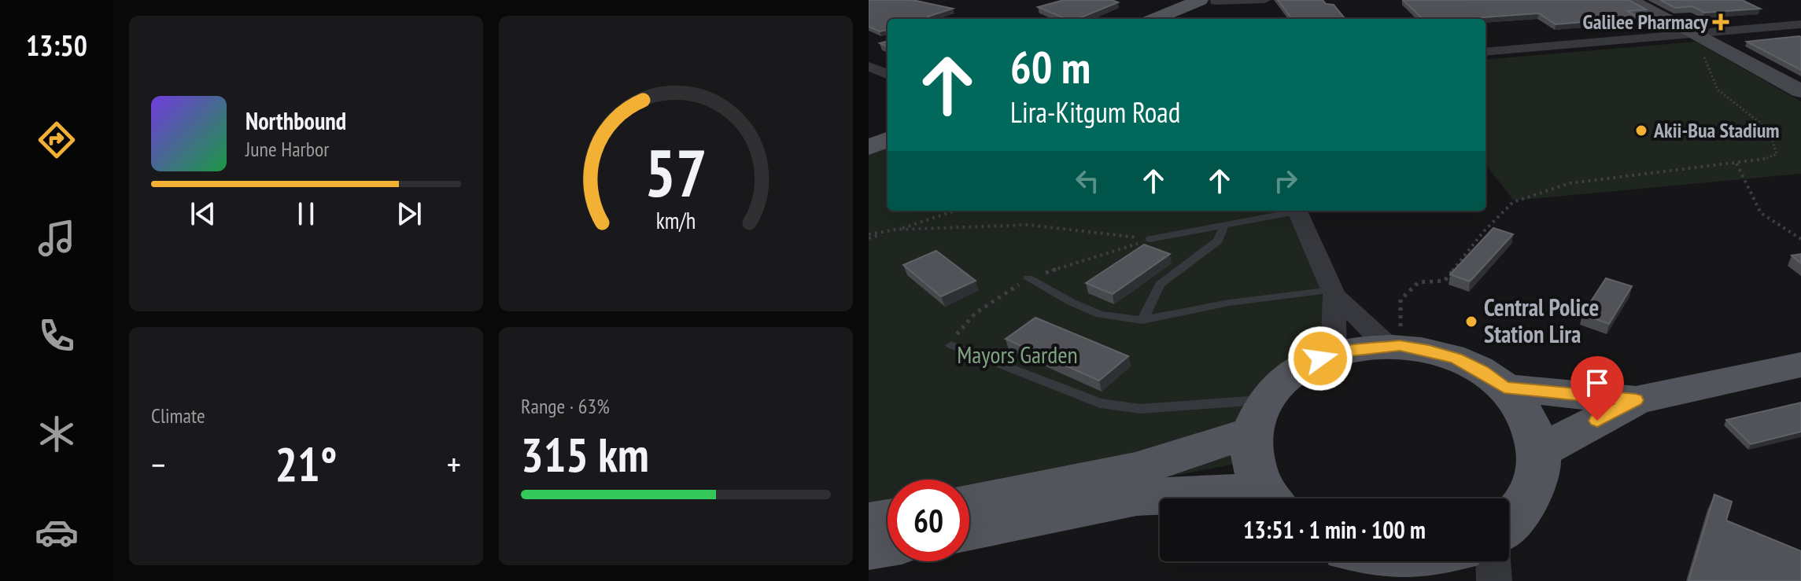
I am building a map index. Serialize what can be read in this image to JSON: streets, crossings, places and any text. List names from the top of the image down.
{
  "parks": ["Mayors Garden"],
  "places": {
    "health": ["Galilee Pharmacy"],
    "other": ["Akii-Bua Stadium", "Central Police Station Lira"]
  },
  "page": {
    "tabs": "13:50",
    "turn": ["60 m", "Lira-Kitgum Road"],
    "song": ["Northbound", "June Harbor"],
    "tile": [
      "Climate",
      ["Range · 63%", "315 km"]
    ],
    "heat": ["−", "21°", "+"],
    "limit": "60",
    "trip": "13:51 · 1 min · 100 m",
    "gauge": ["57", "km/h"]
  }
}
